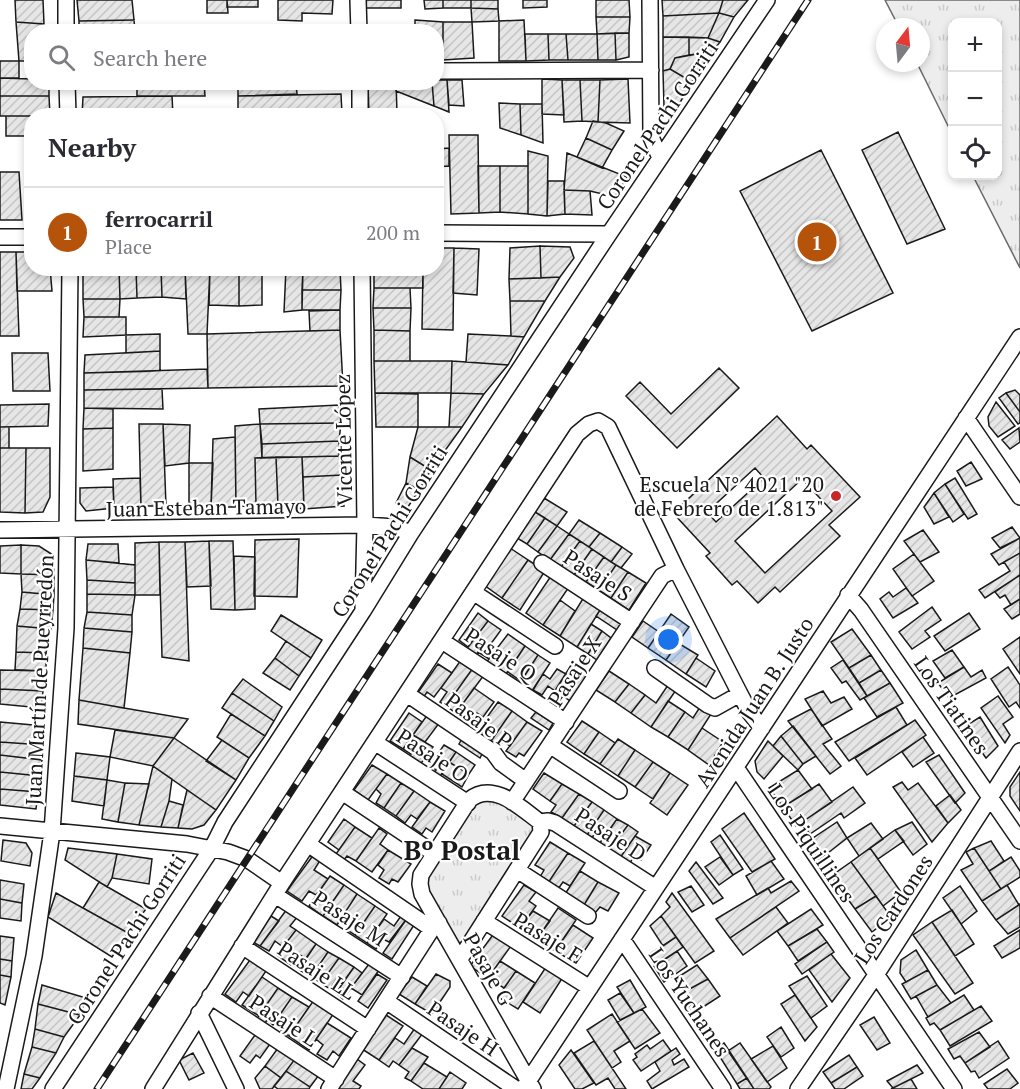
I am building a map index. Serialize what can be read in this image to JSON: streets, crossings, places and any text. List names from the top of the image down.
{
  "streets": {
    "street": [
      "Coronel Pachi Gorriti",
      "Vicente López",
      "Juan Esteban Tamayo",
      "Pasaje S",
      "Pasaje Q",
      "Pasaje X",
      "Juan Martín de Pueyrredón",
      "Avenida Juan B. Justo",
      "Los Tiatines",
      "Pasaje P",
      "Pasaje O",
      "Pasaje D",
      "Los Piquillines",
      "Los Cardones",
      "Pasaje M",
      "Pasaje F",
      "Pasaje G",
      "Pasaje LL",
      "Los Yuchanes",
      "Pasaje L",
      "Pasaje H"
    ]
  },
  "crossings": [
    ["Coronel Pachi Gorriti", "Vicente López"],
    ["Coronel Pachi Gorriti", "Juan Esteban Tamayo"],
    ["Coronel Pachi Gorriti", "Pasaje M"],
    ["Vicente López", "Juan Esteban Tamayo"],
    ["Juan Esteban Tamayo", "Juan Martín de Pueyrredón"],
    ["Pasaje S", "Pasaje X"],
    ["Pasaje Q", "Pasaje X"],
    ["Pasaje X", "Pasaje P"],
    ["Pasaje X", "Pasaje D"],
    ["Juan Martín de Pueyrredón", "Pasaje M"],
    ["Avenida Juan B. Justo", "Los Tiatines"],
    ["Avenida Juan B. Justo", "Pasaje D"],
    ["Avenida Juan B. Justo", "Los Piquillines"],
    ["Avenida Juan B. Justo", "Pasaje F"],
    ["Avenida Juan B. Justo", "Pasaje G"],
    ["Avenida Juan B. Justo", "Los Yuchanes"],
    ["Avenida Juan B. Justo", "Pasaje H"],
    ["Los Tiatines", "Los Cardones"],
    ["Pasaje O", "Pasaje D"],
    ["Los Piquillines", "Los Cardones"],
    ["Pasaje G", "Pasaje H"]
  ],
  "districts": ["Bº Postal"],
  "places": ["Escuela N° 4021 \"20 de Febrero de 1.813\""],
  "north": "top",
  "page": {
    "map_buttons": ["+", "−"],
    "search": "Search here",
    "heading": "Nearby",
    "list": [
      {
        "mark": "1",
        "name": "ferrocarril",
        "note": "Place",
        "value": "200 m"
      }
    ],
    "pins": "1"
  }
}
